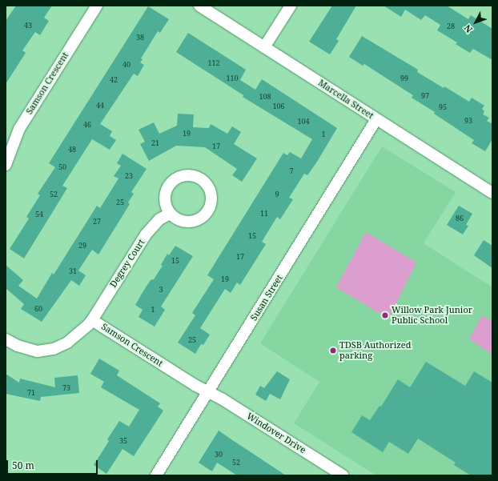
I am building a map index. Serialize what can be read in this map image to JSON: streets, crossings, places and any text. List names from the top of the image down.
{
  "streets": {
    "street": [
      "Samson Crescent",
      "Marcella Street",
      "Degrey Court",
      "Susan Street",
      "Windover Drive"
    ]
  },
  "crossings": [
    ["Samson Crescent", "Degrey Court"],
    ["Samson Crescent", "Susan Street"],
    ["Samson Crescent", "Windover Drive"],
    ["Marcella Street", "Susan Street"],
    ["Susan Street", "Windover Drive"]
  ],
  "places": ["Willow Park Junior Public School", "TDSB Authorized parking"],
  "house_numbers": [
    "43",
    "28",
    "38",
    "112",
    "40",
    "110",
    "99",
    "42",
    "97",
    "108",
    "44",
    "106",
    "95",
    "93",
    "104",
    "46",
    "19",
    "1",
    "21",
    "17",
    "48",
    "50",
    "7",
    "23",
    "52",
    "9",
    "25",
    "11",
    "54",
    "86",
    "27",
    "15",
    "29",
    "17",
    "15",
    "31",
    "19",
    "3",
    "60",
    "1",
    "25",
    "73",
    "71",
    "35",
    "30",
    "52"
  ],
  "scale_bar": "50 m",
  "north": "bottom left"
}
